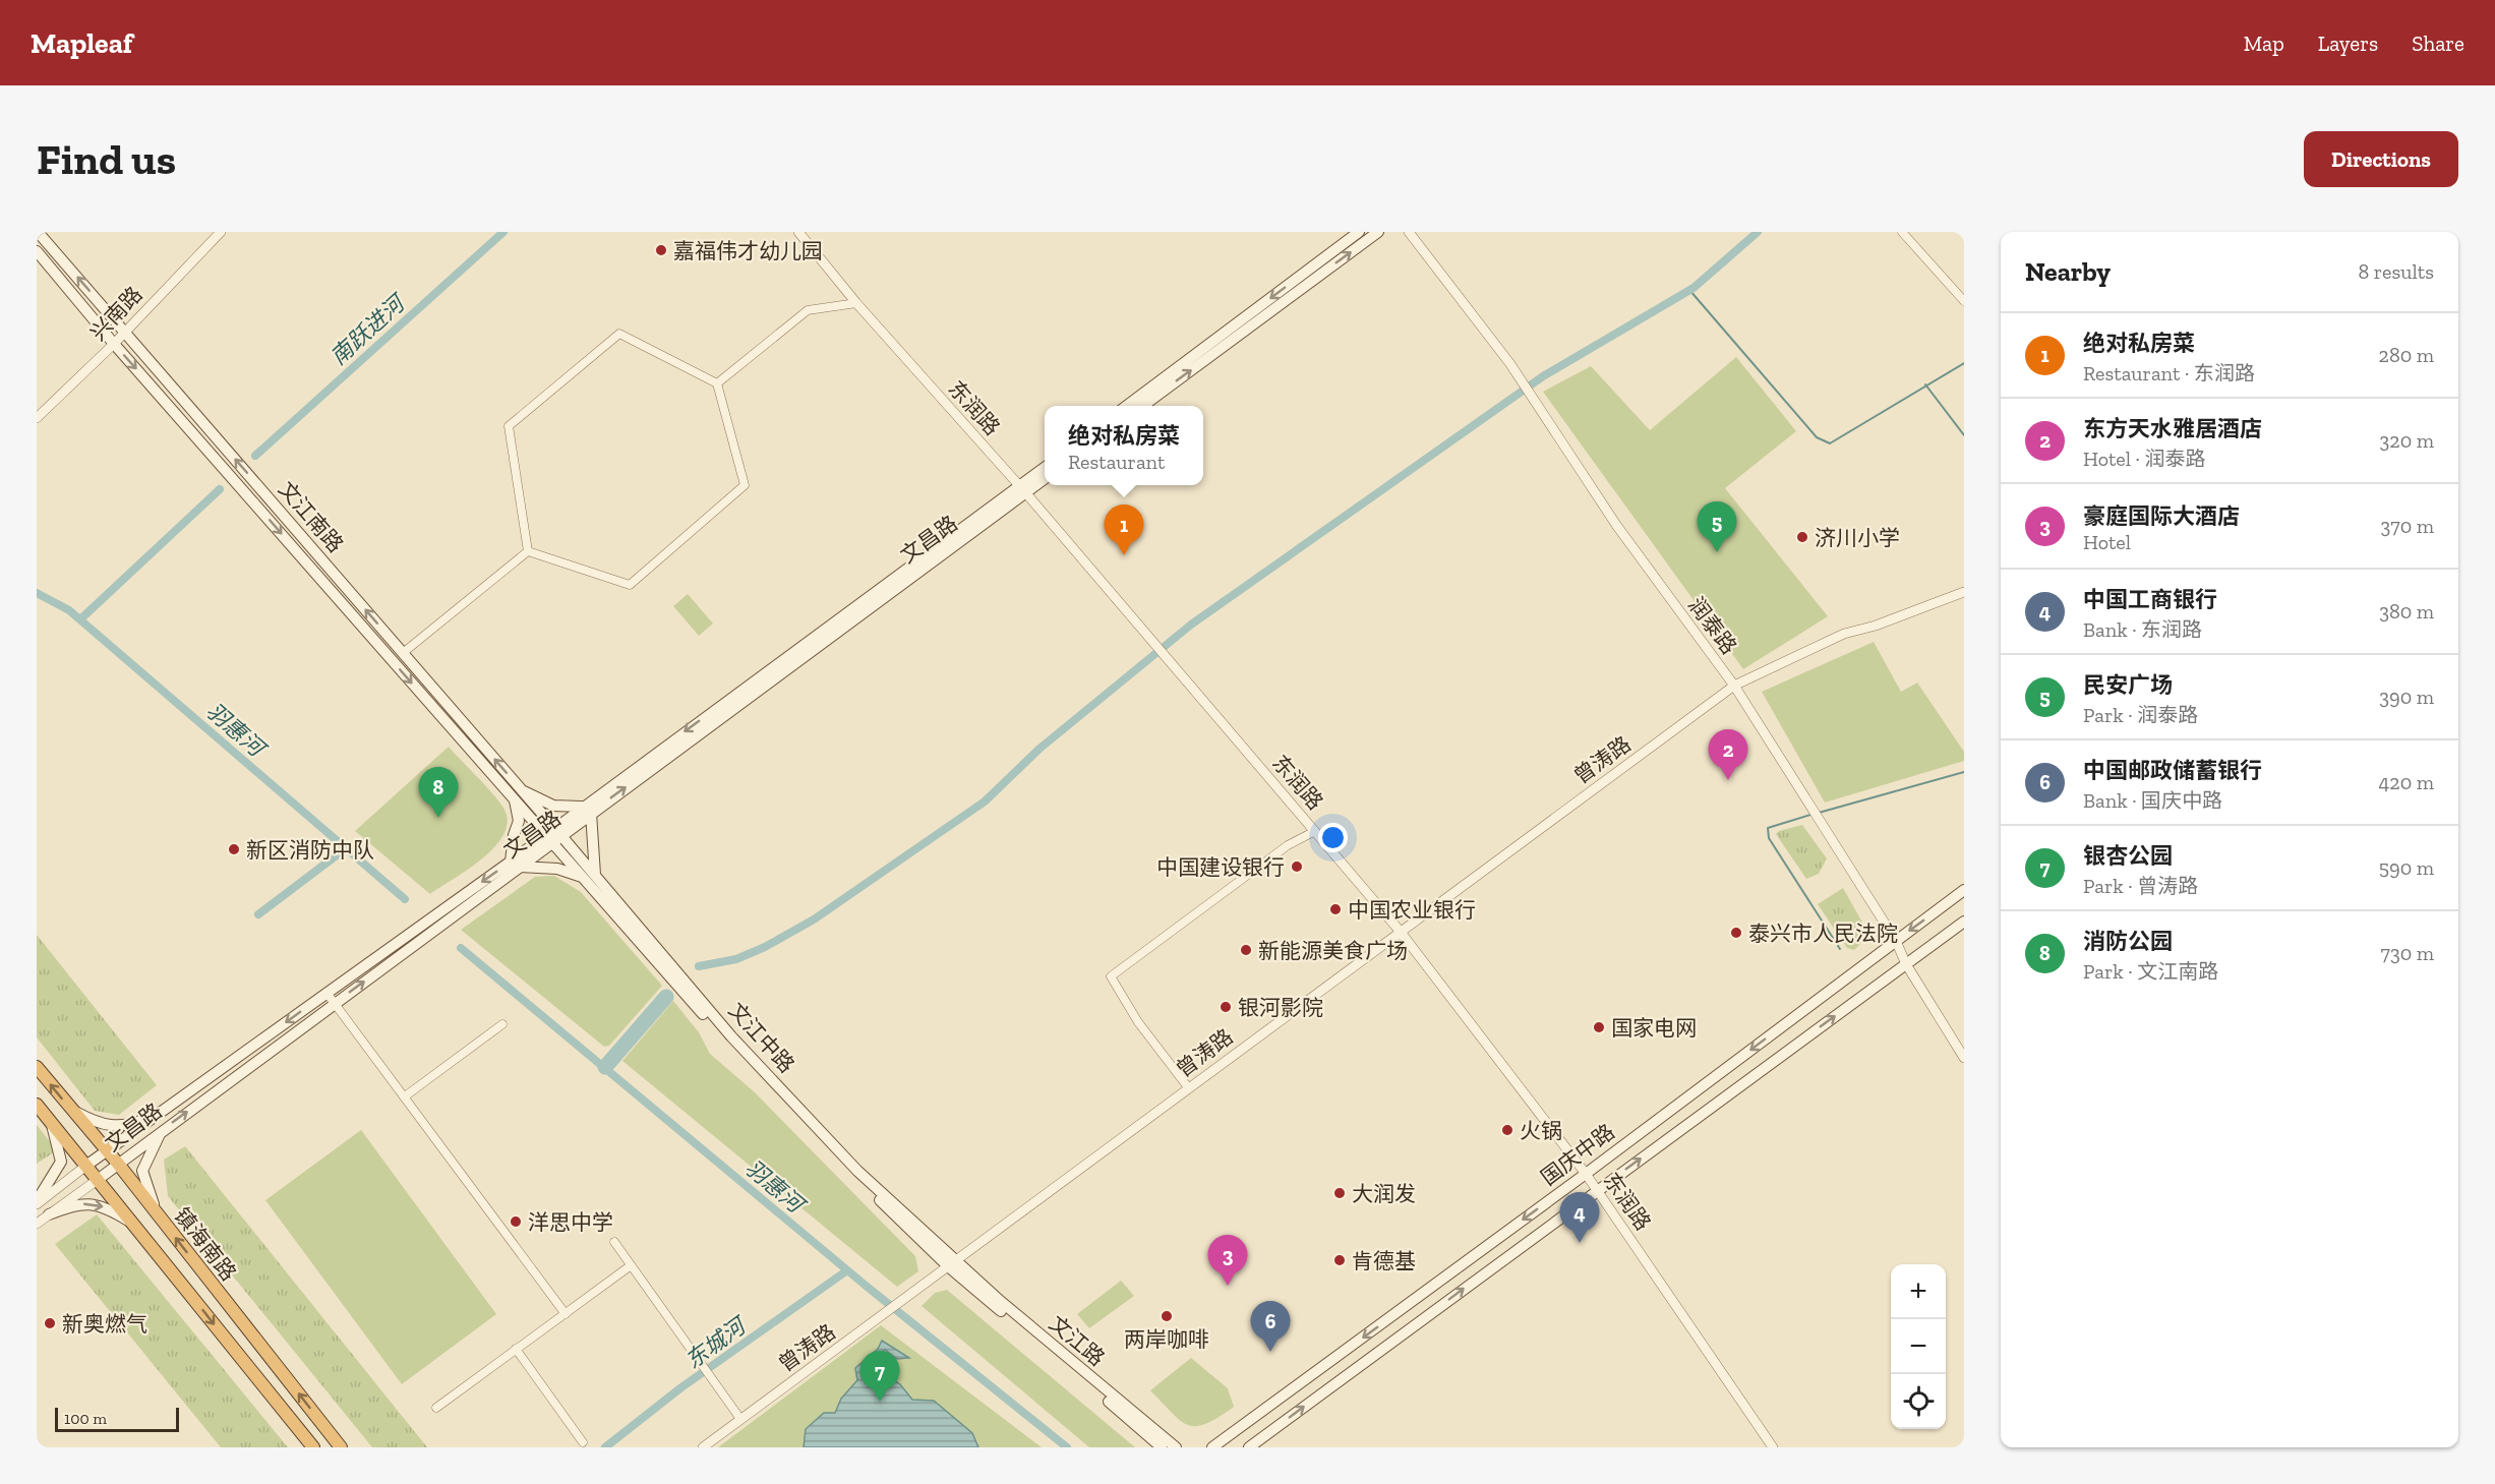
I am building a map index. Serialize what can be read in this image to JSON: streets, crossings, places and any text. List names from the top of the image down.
{
  "streets": {
    "highway": ["镇海南路"],
    "main road": [
      "文江南路",
      "文昌路",
      "文江中路",
      "国庆中路",
      "文江路"
    ],
    "street": [
      "兴南路",
      "东润路",
      "润泰路",
      "曾涛路"
    ]
  },
  "crossings": [
    ["兴南路", "文江南路"],
    ["东润路", "文昌路"],
    ["东润路", "曾涛路"],
    ["东润路", "国庆中路"],
    ["文江南路", "文昌路"],
    ["文江南路", "文江中路"],
    ["文昌路", "文江中路"],
    ["文昌路", "镇海南路"],
    ["润泰路", "曾涛路"],
    ["润泰路", "国庆中路"],
    ["曾涛路", "文江中路"],
    ["曾涛路", "文江路"],
    ["文江中路", "文江路"]
  ],
  "water": ["南跃进河", "羽惠河", "东城河"],
  "places": [
    "嘉福伟才幼儿园",
    "济川小学",
    "新区消防中队",
    "中国建设银行",
    "中国农业银行",
    "泰兴市人民法院",
    "新能源美食广场",
    "银河影院",
    "国家电网",
    "火锅",
    "大润发",
    "洋思中学",
    "肯德基",
    "两岸咖啡",
    "新奥燃气"
  ],
  "scale_bar": "100 m",
  "page": {
    "header": "Mapleaf",
    "nav": ["Map", "Layers", "Share"],
    "buttons": "Directions",
    "title": "Find us",
    "heading": ["Nearby", "8 results"],
    "list": [
      {
        "mark": "1",
        "name": "绝对私房菜",
        "note": "Restaurant · 东润路",
        "value": "280 m"
      },
      {
        "mark": "2",
        "name": "东方天水雅居酒店",
        "note": "Hotel · 润泰路",
        "value": "320 m"
      },
      {
        "mark": "3",
        "name": "豪庭国际大酒店",
        "note": "Hotel",
        "value": "370 m"
      },
      {
        "mark": "4",
        "name": "中国工商银行",
        "note": "Bank · 东润路",
        "value": "380 m"
      },
      {
        "mark": "5",
        "name": "民安广场",
        "note": "Park · 润泰路",
        "value": "390 m"
      },
      {
        "mark": "6",
        "name": "中国邮政储蓄银行",
        "note": "Bank · 国庆中路",
        "value": "420 m"
      },
      {
        "mark": "7",
        "name": "银杏公园",
        "note": "Park · 曾涛路",
        "value": "590 m"
      },
      {
        "mark": "8",
        "name": "消防公园",
        "note": "Park · 文江南路",
        "value": "730 m"
      }
    ],
    "popup": ["绝对私房菜", "Restaurant"],
    "pins": [
      "5",
      "1",
      "2",
      "8",
      "4",
      "3",
      "6",
      "7"
    ],
    "map_buttons": ["+", "−"],
    "scale": "100 m"
  }
}
